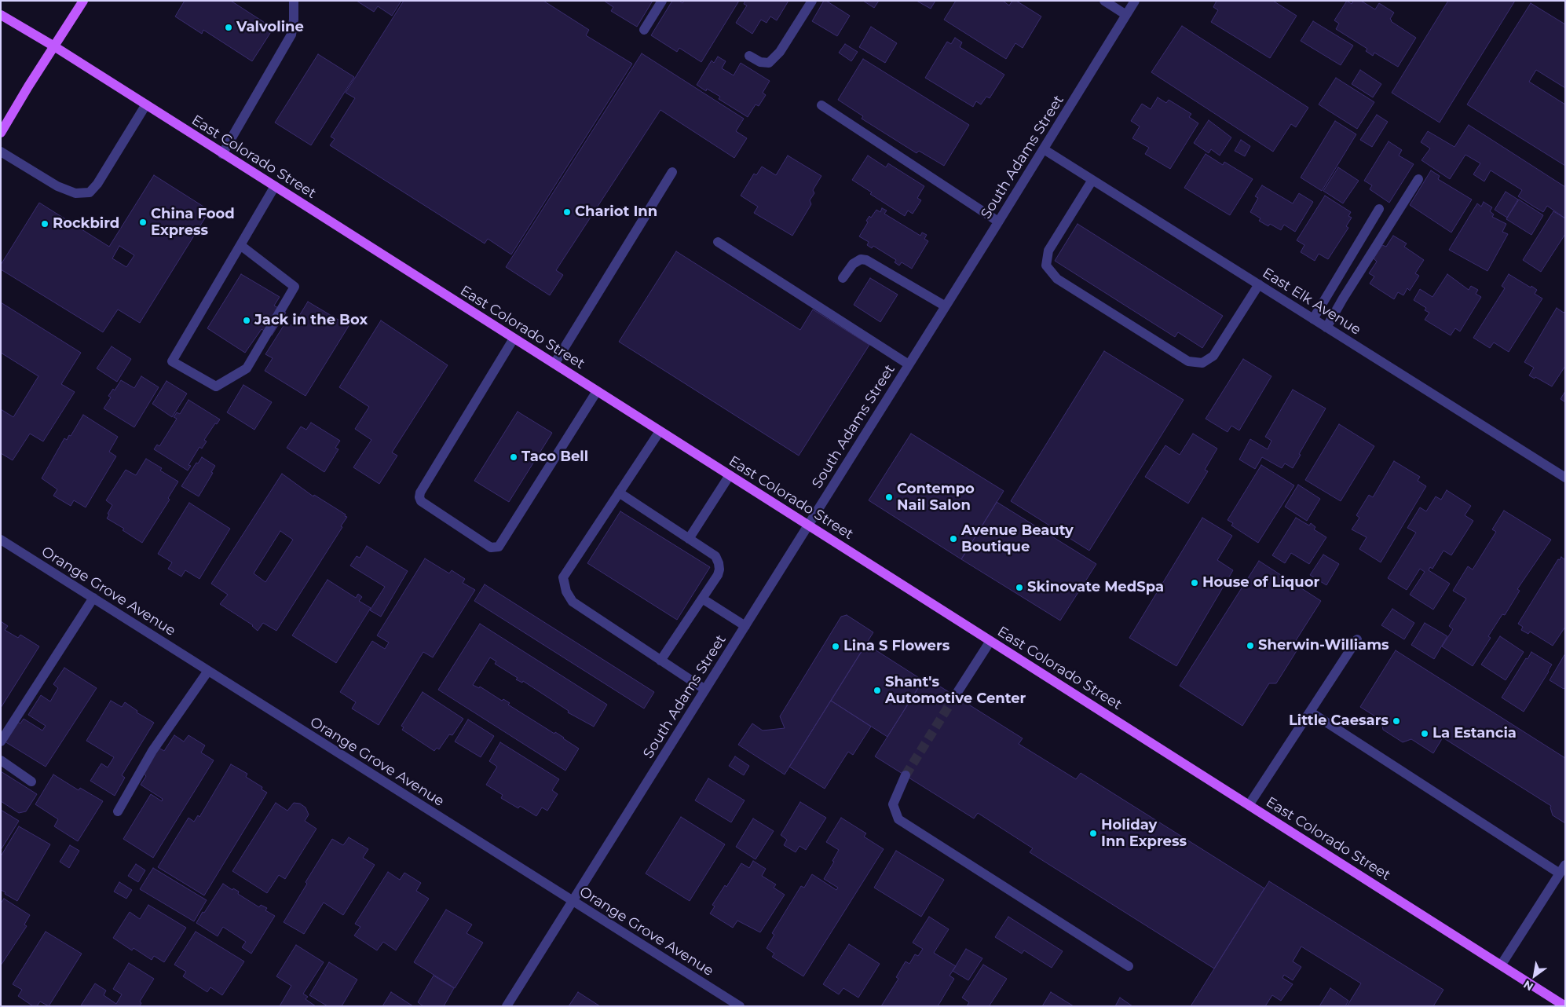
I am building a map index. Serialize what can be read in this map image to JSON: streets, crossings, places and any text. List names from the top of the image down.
{
  "streets": {
    "main road": ["East Colorado Street"],
    "street": ["South Adams Street", "East Elk Avenue", "Orange Grove Avenue"]
  },
  "crossings": [
    ["East Colorado Street", "South Adams Street"],
    ["South Adams Street", "East Elk Avenue"],
    ["South Adams Street", "Orange Grove Avenue"]
  ],
  "places": [
    "Valvoline",
    "Chariot Inn",
    "China Food Express",
    "Rockbird",
    "Jack in the Box",
    "Taco Bell",
    "Contempo Nail Salon",
    "Avenue Beauty Boutique",
    "House of Liquor",
    "Skinovate MedSpa",
    "Sherwin-Williams",
    "Lina S Flowers",
    "Shant's Automotive Center",
    "Little Caesars",
    "La Estancia",
    "Holiday Inn Express"
  ],
  "north": "bottom left"
}
